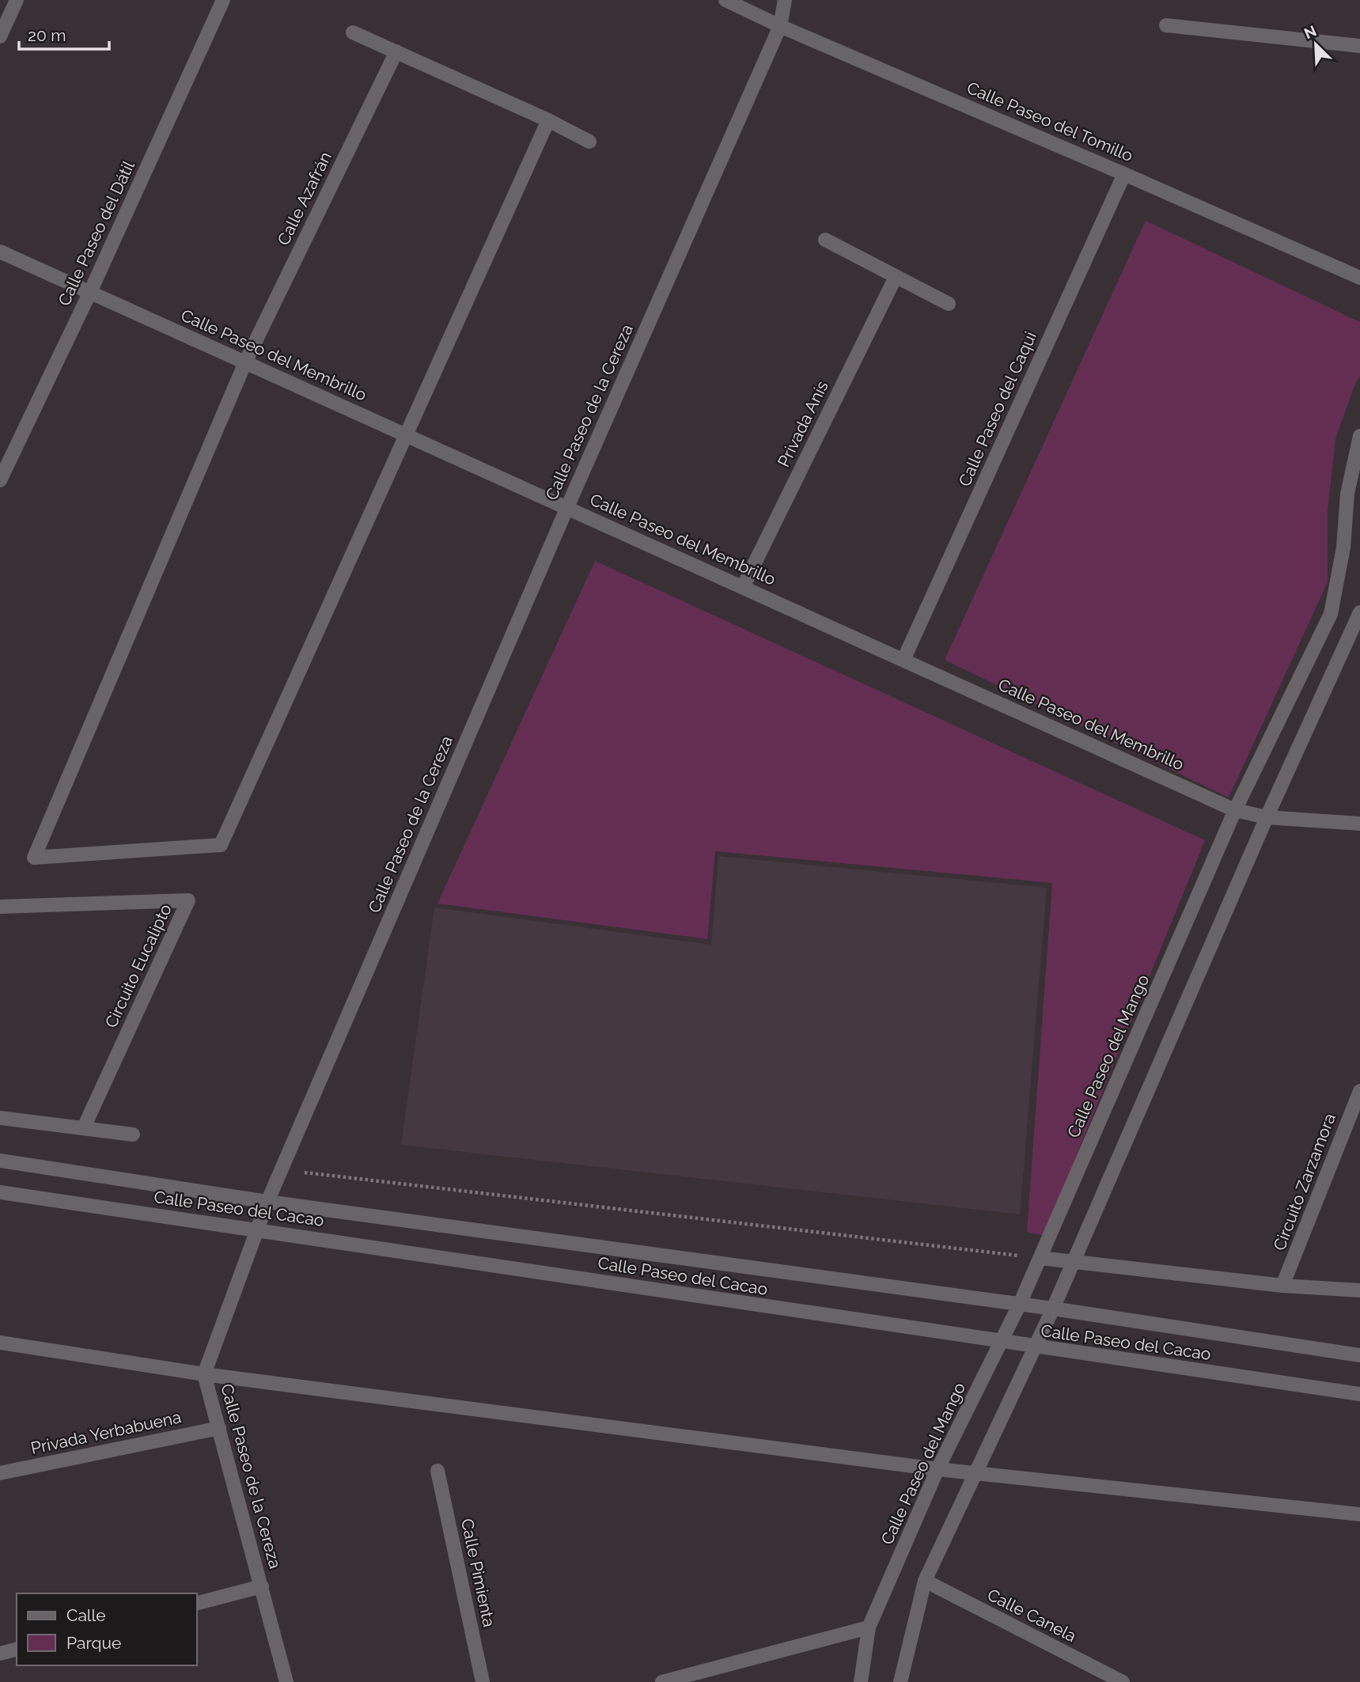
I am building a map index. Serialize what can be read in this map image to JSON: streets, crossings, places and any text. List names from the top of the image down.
{
  "streets": {
    "street": [
      "Calle Paseo del Tomillo",
      "Calle Azafrán",
      "Calle Paseo del Dátil",
      "Calle Paseo del Membrillo",
      "Calle Paseo del Caqui",
      "Calle Paseo de la Cereza",
      "Privada Anís",
      "Circuito Eucalipto",
      "Calle Paseo del Mango",
      "Circuito Zarzamora",
      "Calle Paseo del Cacao",
      "Privada Yerbabuena",
      "Calle Pimienta",
      "Calle Canela"
    ]
  },
  "crossings": [
    ["Calle Paseo del Tomillo", "Calle Paseo del Caqui"],
    ["Calle Paseo del Tomillo", "Calle Paseo de la Cereza"],
    ["Calle Azafrán", "Calle Paseo del Membrillo"],
    ["Calle Paseo del Dátil", "Calle Paseo del Membrillo"],
    ["Calle Paseo del Membrillo", "Calle Paseo del Caqui"],
    ["Calle Paseo del Membrillo", "Calle Paseo de la Cereza"],
    ["Calle Paseo del Membrillo", "Privada Anís"],
    ["Calle Paseo del Membrillo", "Calle Paseo del Mango"],
    ["Calle Paseo de la Cereza", "Calle Paseo del Cacao"],
    ["Calle Paseo de la Cereza", "Privada Yerbabuena"],
    ["Calle Paseo del Mango", "Calle Paseo del Cacao"]
  ],
  "legend": ["Calle", "Parque"],
  "scale_bar": "20 m",
  "north": "top left"
}
